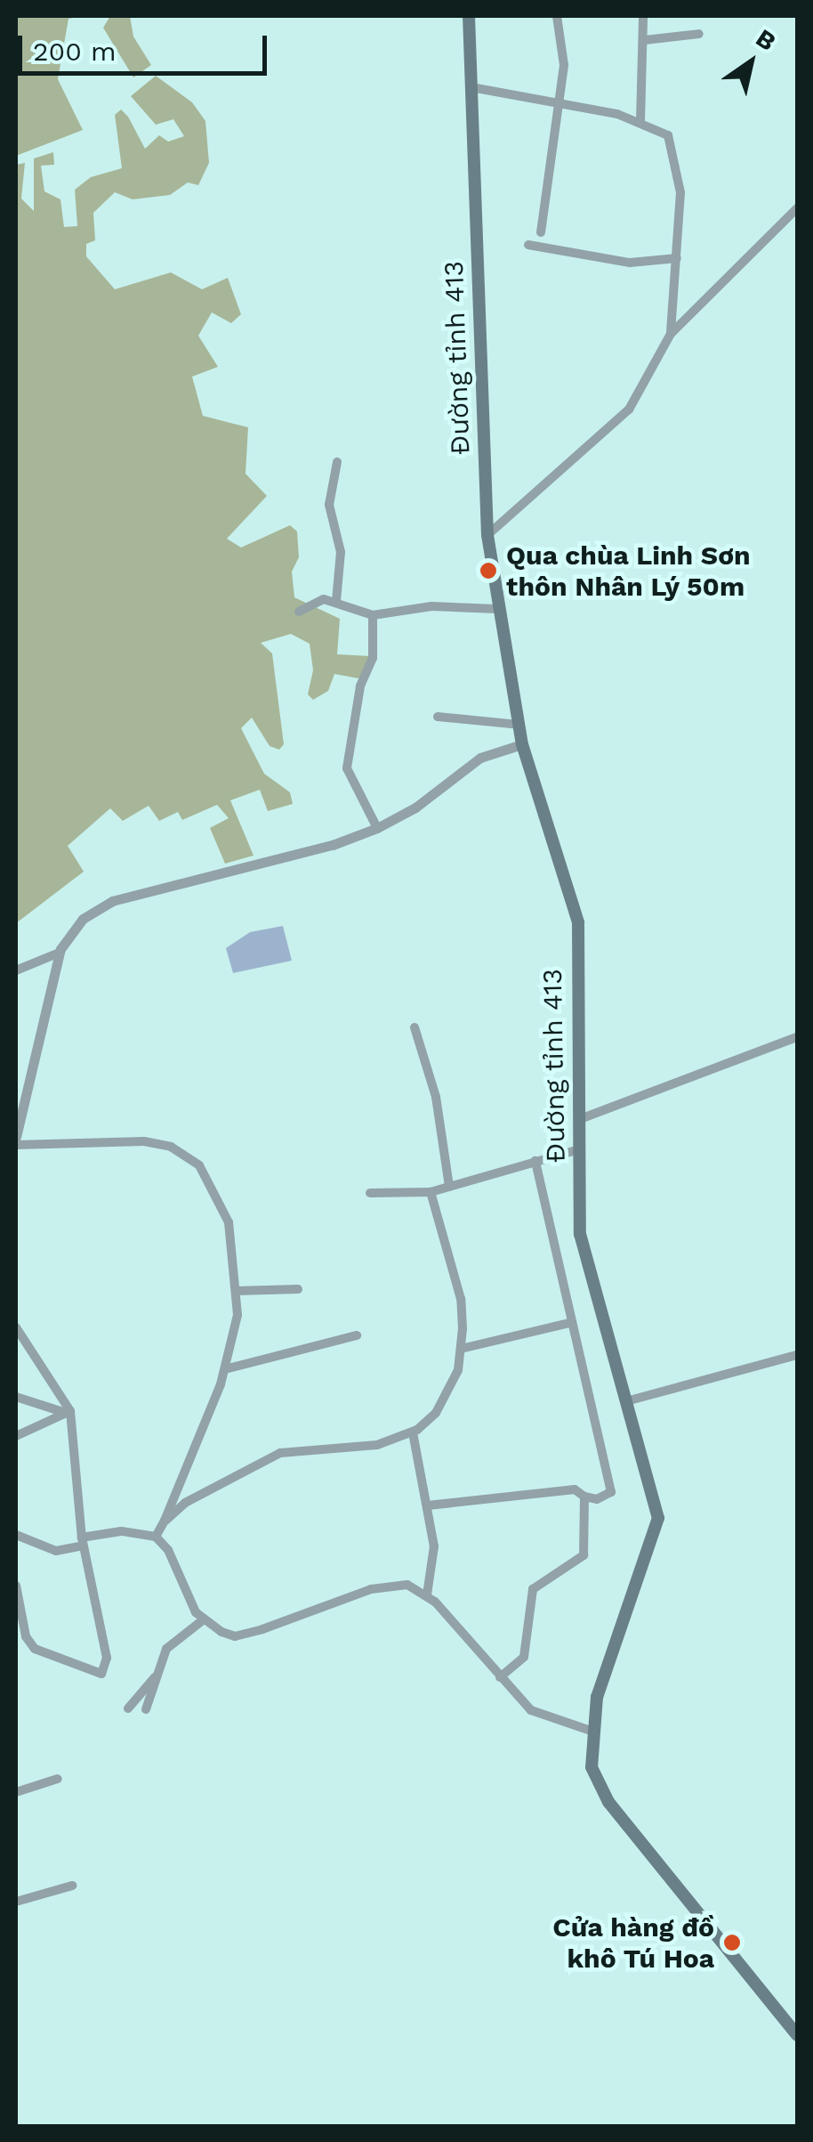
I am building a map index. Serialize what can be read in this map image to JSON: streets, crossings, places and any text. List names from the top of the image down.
{
  "streets": {
    "main road": ["Đường tỉnh 413"]
  },
  "places": ["Qua chùa Linh Sơn thôn Nhân Lý 50m", "Cửa hàng đồ khô Tú Hoa"],
  "scale_bar": "200 m",
  "north": "top right"
}
